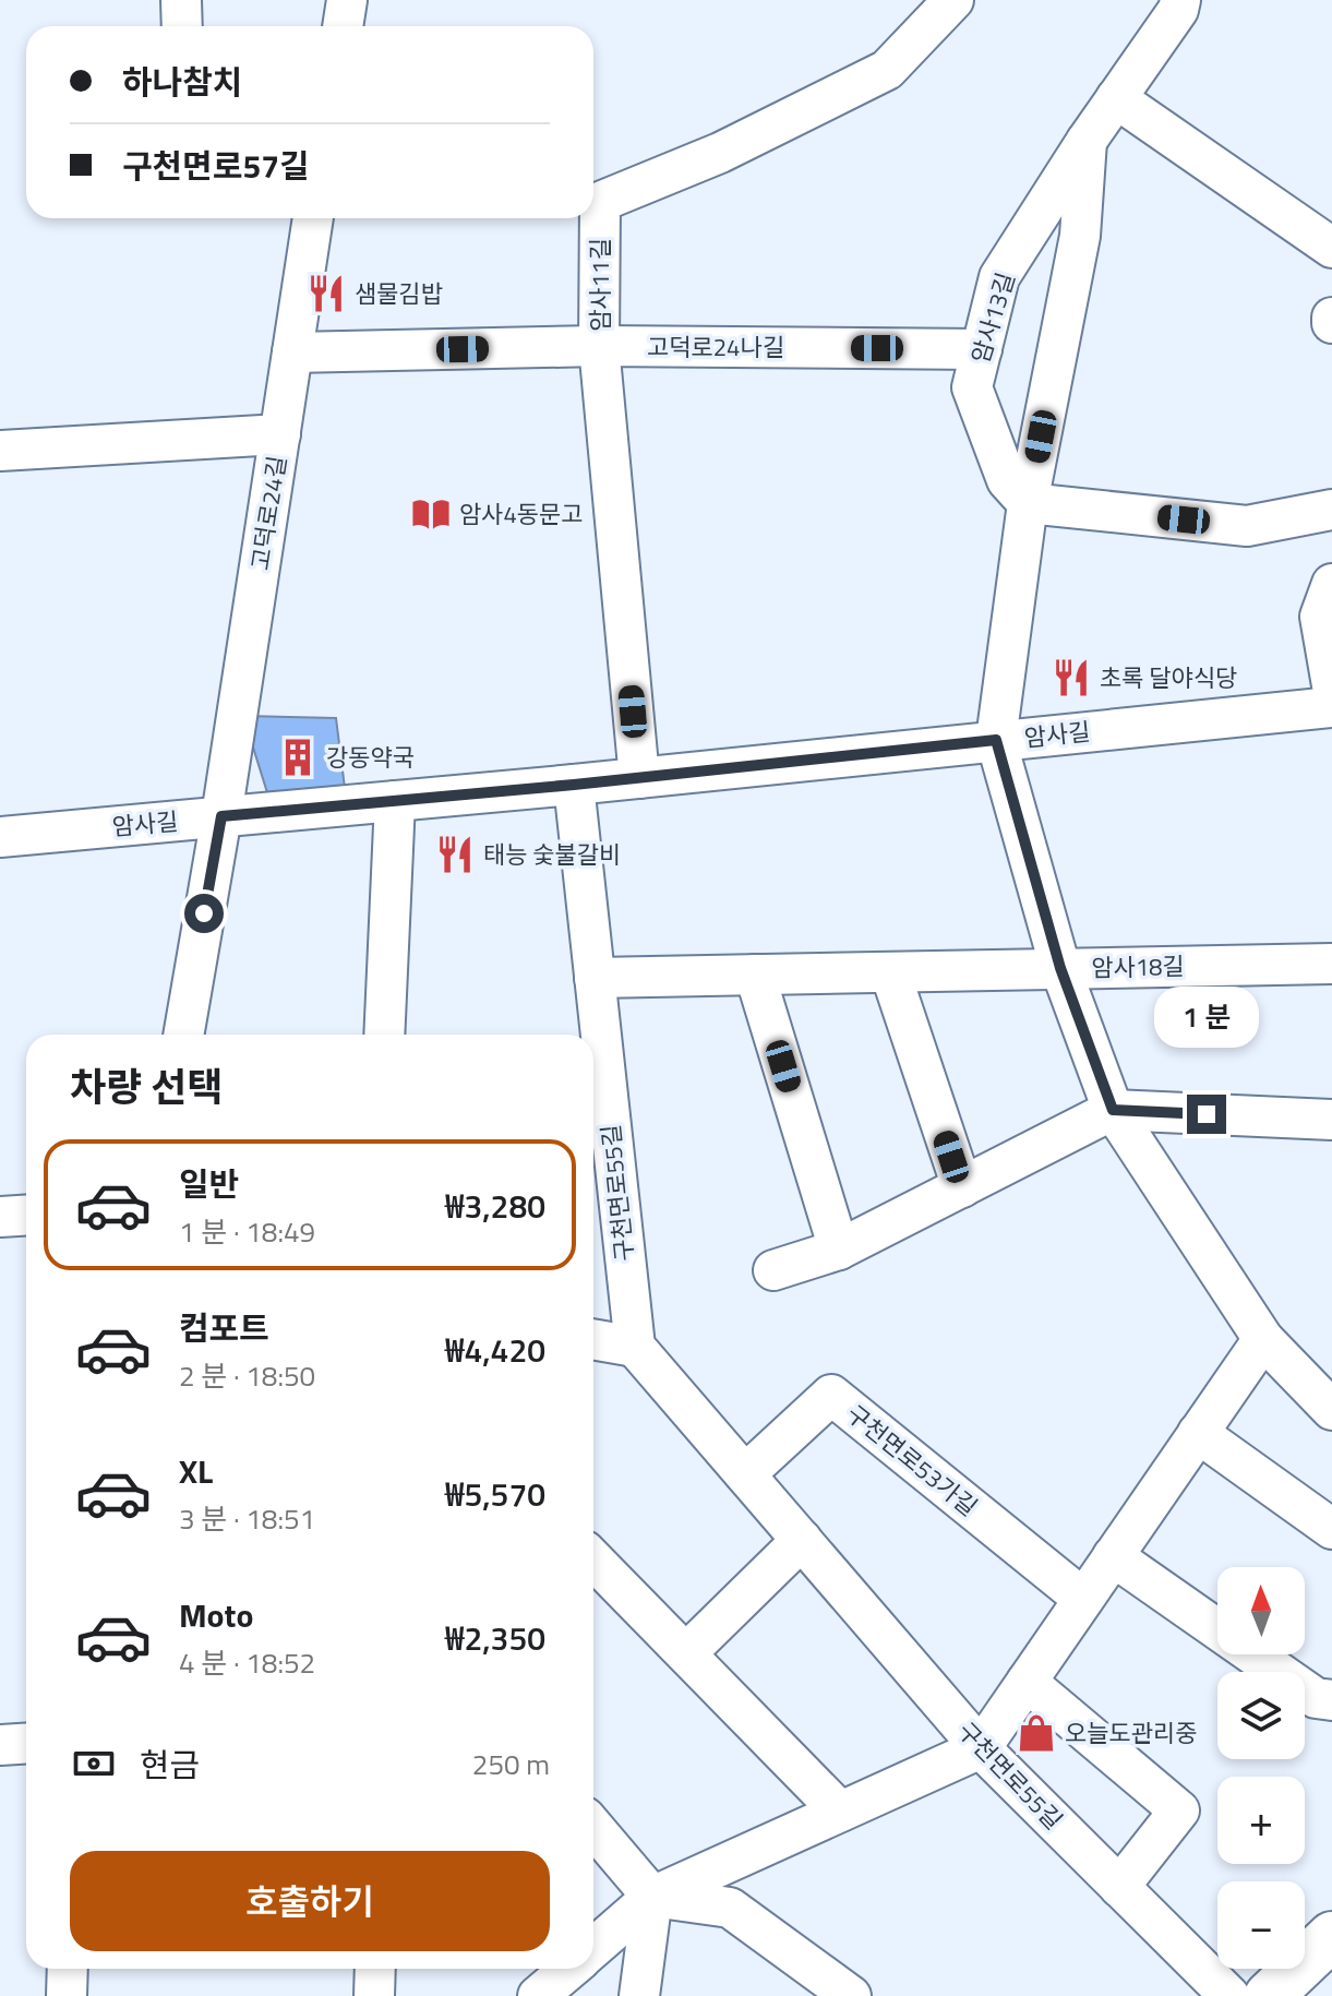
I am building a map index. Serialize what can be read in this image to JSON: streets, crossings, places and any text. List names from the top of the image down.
{
  "streets": {
    "street": [
      "암사11길",
      "암사13길",
      "고덕로24나길",
      "고덕로24길",
      "암사길",
      "암사18길",
      "구천면로55길",
      "구천면로53가길"
    ]
  },
  "crossings": [
    ["암사11길", "고덕로24나길"],
    ["암사11길", "암사길"],
    ["암사13길", "고덕로24나길"],
    ["고덕로24나길", "고덕로24길"],
    ["고덕로24길", "암사길"],
    ["암사길", "구천면로55길"],
    ["암사18길", "구천면로55길"],
    ["구천면로55길", "구천면로53가길"]
  ],
  "places": {
    "restaurant": ["샘물김밥", "초록 달야식당", "태능 숯불갈비"],
    "library": ["암사4동문고"],
    "building": ["강동약국"],
    "shop": ["오늘도관리중"]
  },
  "north": "top",
  "page": {
    "banner": ["하나참치", "구천면로57길"],
    "bubble": "1 분",
    "heading": "차량 선택",
    "list": [
      {
        "name": "일반",
        "note": "1 분 · 18:49",
        "value": "₩3,280"
      },
      {
        "name": "컴포트",
        "note": "2 분 · 18:50",
        "value": "₩4,420"
      },
      {
        "name": "XL",
        "note": "3 분 · 18:51",
        "value": "₩5,570"
      },
      {
        "name": "Moto",
        "note": "4 분 · 18:52",
        "value": "₩2,350"
      }
    ],
    "map_buttons": ["+", "−"],
    "pay": ["현금", "250 m"],
    "buttons": "호출하기"
  }
}
